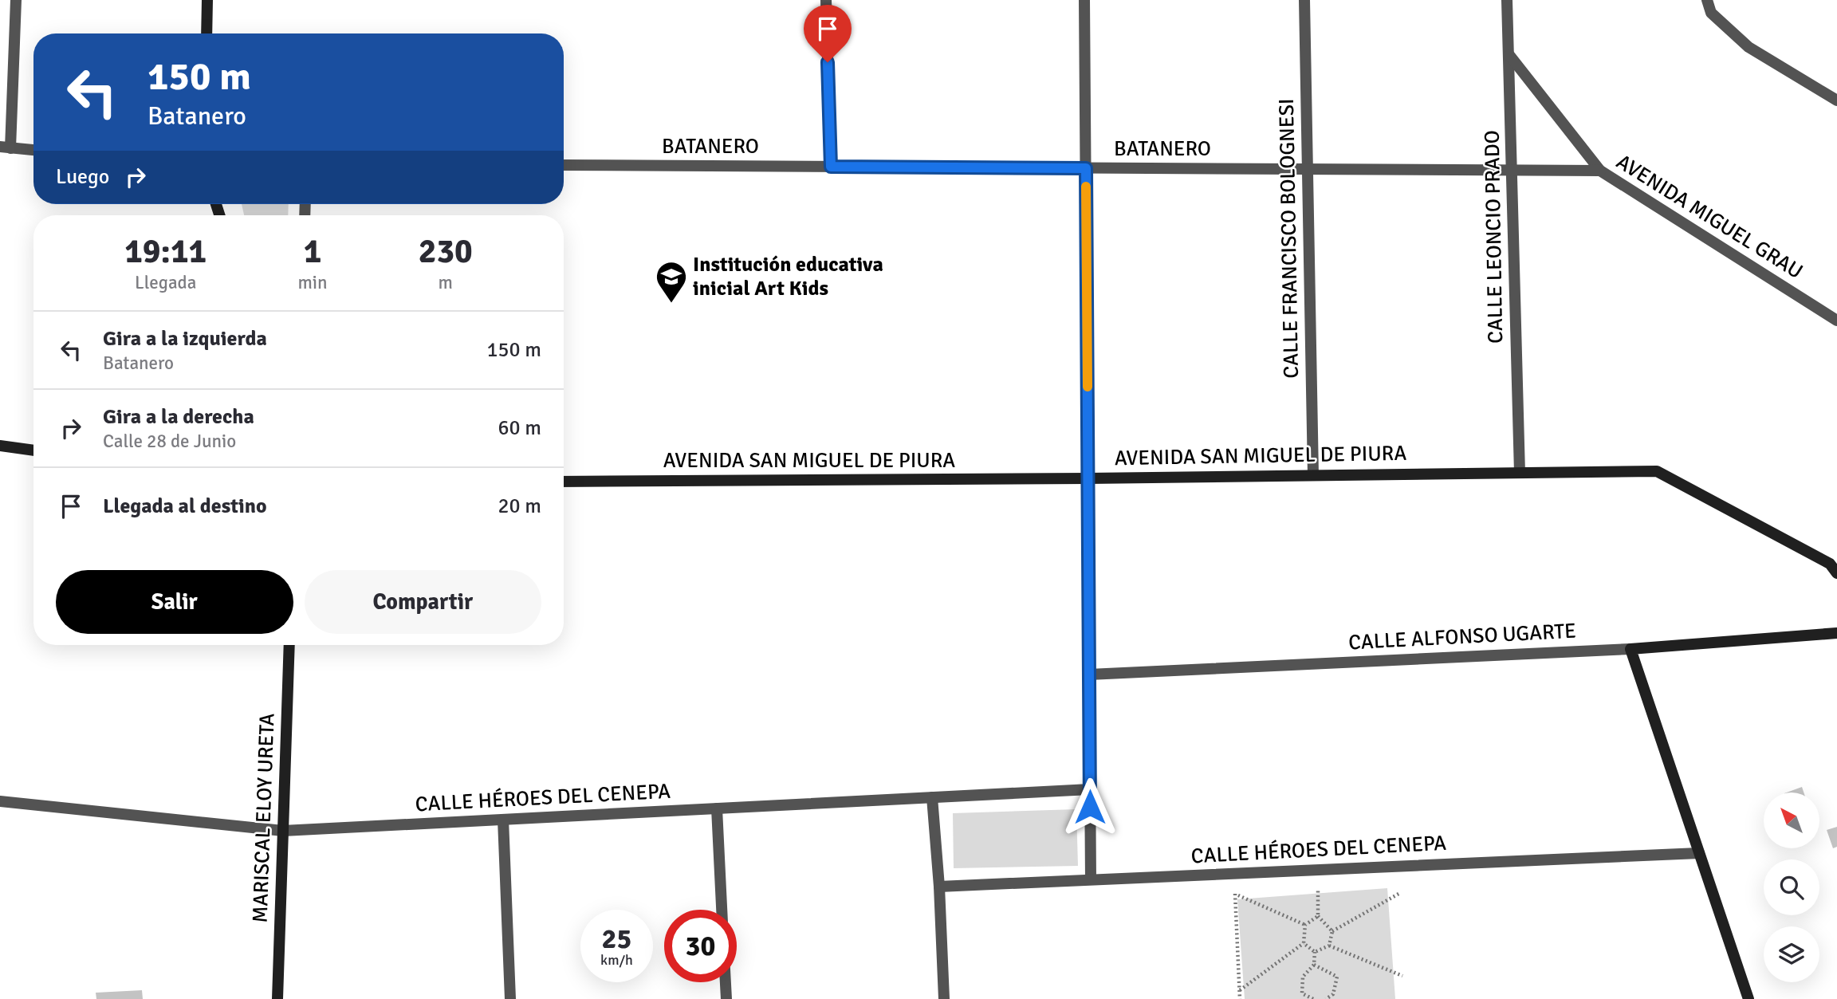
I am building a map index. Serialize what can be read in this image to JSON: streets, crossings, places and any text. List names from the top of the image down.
{
  "streets": {
    "street": [
      "BATANERO",
      "AVENIDA MIGUEL GRAU",
      "CALLE LEONCIO PRADO",
      "CALLE FRANCISCO BOLOGNESI",
      "AVENIDA SAN MIGUEL DE PIURA",
      "CALLE ALFONSO UGARTE",
      "CALLE HÉROES DEL CENEPA",
      "MARISCAL ELOY URETA"
    ]
  },
  "crossings": [
    ["BATANERO", "AVENIDA MIGUEL GRAU"],
    ["BATANERO", "CALLE LEONCIO PRADO"],
    ["BATANERO", "CALLE FRANCISCO BOLOGNESI"],
    ["AVENIDA MIGUEL GRAU", "CALLE LEONCIO PRADO"],
    ["CALLE LEONCIO PRADO", "AVENIDA SAN MIGUEL DE PIURA"],
    ["CALLE FRANCISCO BOLOGNESI", "AVENIDA SAN MIGUEL DE PIURA"],
    ["CALLE HÉROES DEL CENEPA", "MARISCAL ELOY URETA"]
  ],
  "places": {
    "school or university": ["Institución educativa inicial Art Kids"]
  },
  "north": "top left",
  "page": {
    "turn": ["150 m", "Batanero"],
    "then": "Luego",
    "eta": [
      "19:11",
      "Llegada",
      "1",
      "min",
      "230",
      "m"
    ],
    "list": [
      {
        "name": "Gira a la izquierda",
        "note": "Batanero",
        "value": "150 m"
      },
      {
        "name": "Gira a la derecha",
        "note": "Calle 28 de Junio",
        "value": "60 m"
      },
      {
        "name": "Llegada al destino",
        "value": "20 m"
      }
    ],
    "buttons": ["Salir", "Compartir"],
    "speed": "25 km/h",
    "limit": "30"
  }
}
